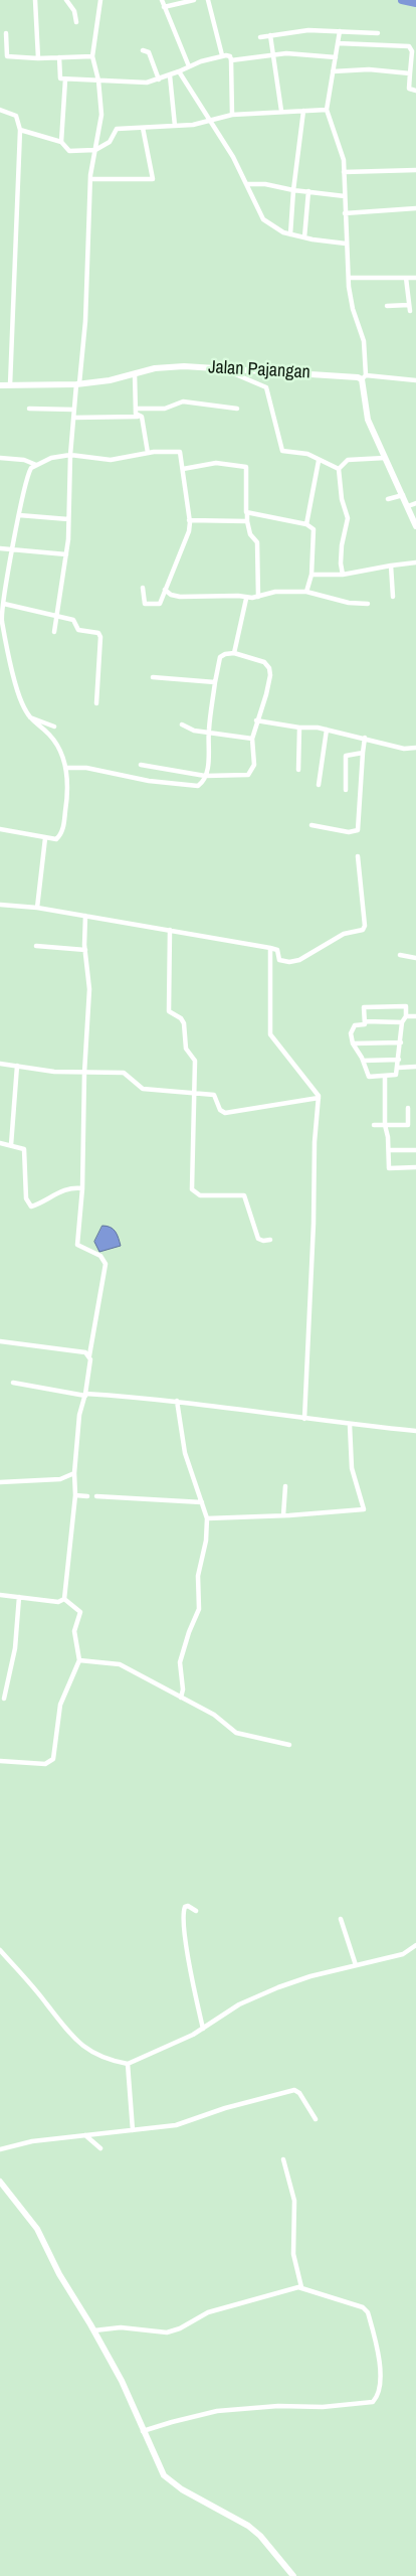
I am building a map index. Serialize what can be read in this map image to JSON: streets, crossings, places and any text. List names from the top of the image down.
{
  "streets": {
    "main road": ["Jalan Pajangan"]
  }
}
